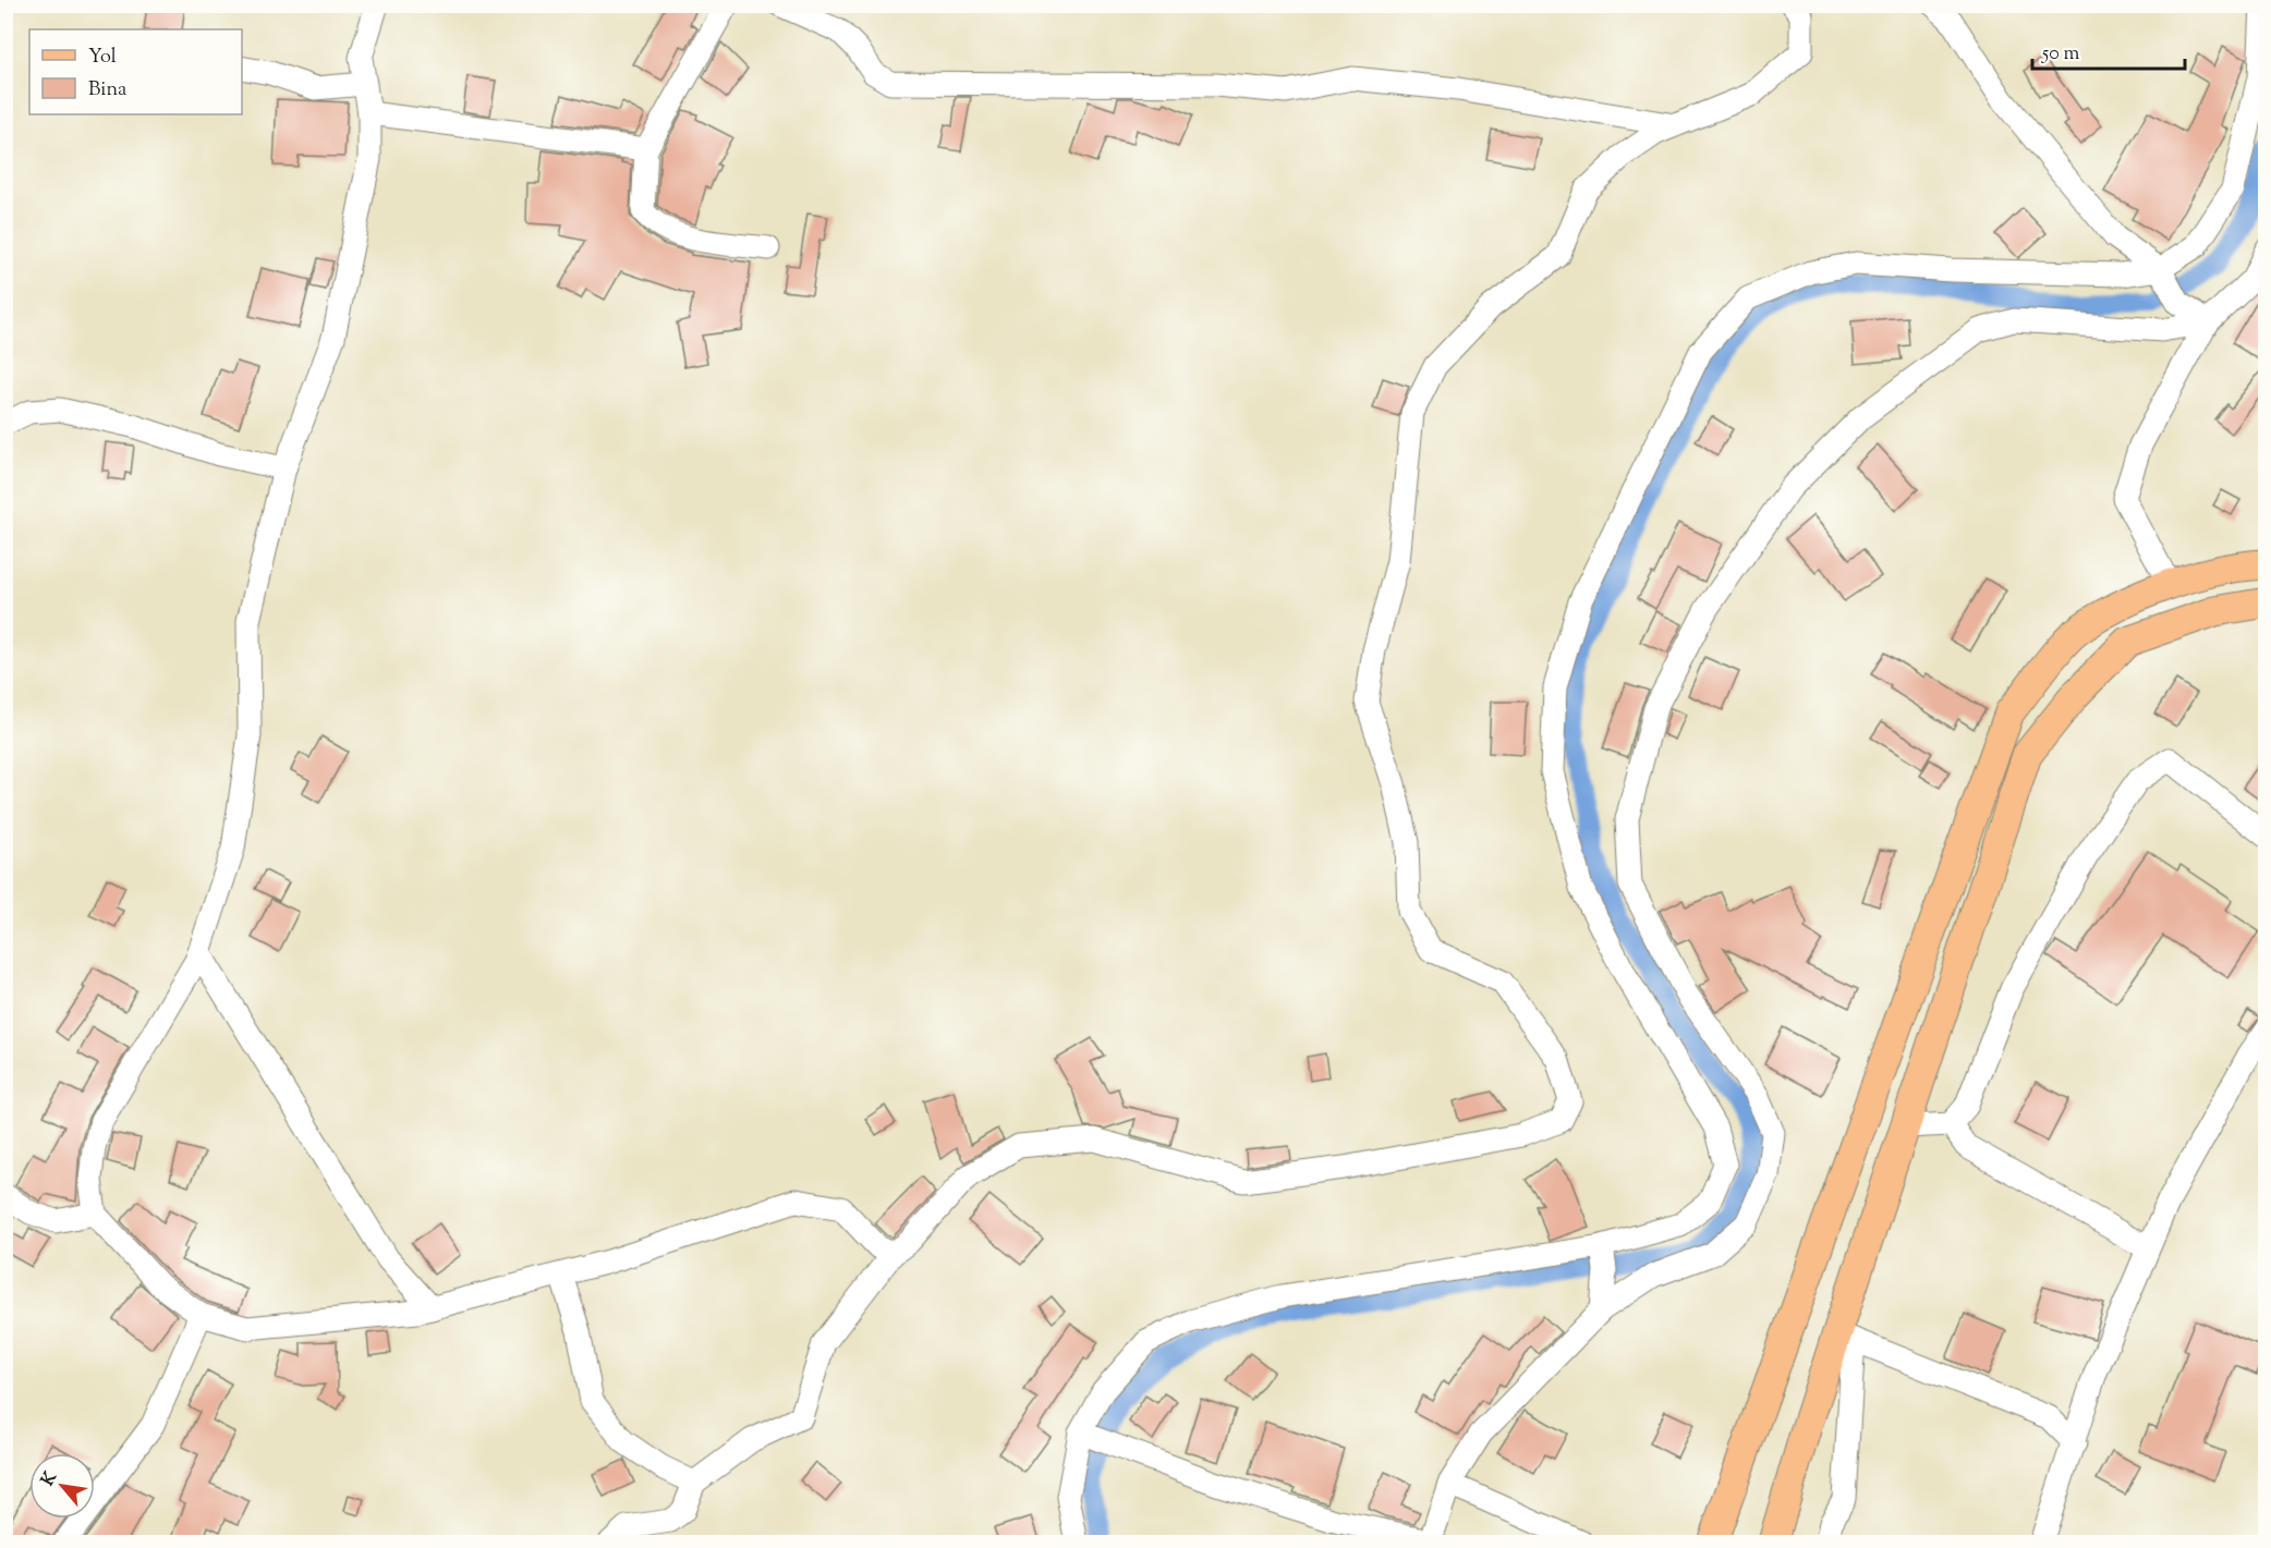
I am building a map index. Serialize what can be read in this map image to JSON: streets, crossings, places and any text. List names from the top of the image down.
{
  "legend": ["Yol", "Bina"],
  "scale_bar": "50 m",
  "north": "top left"
}
